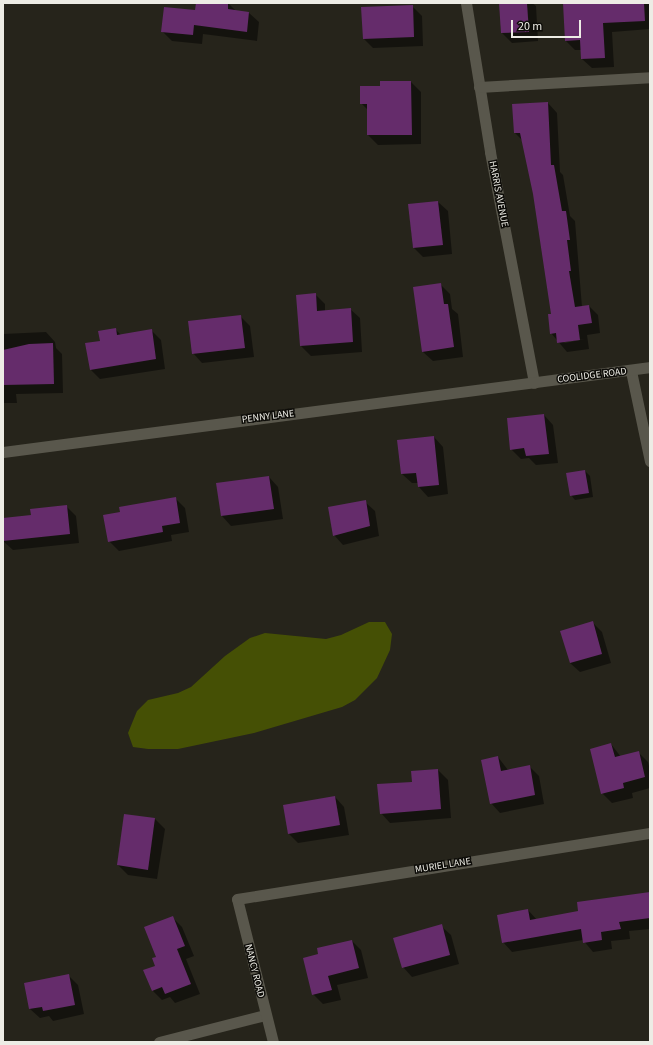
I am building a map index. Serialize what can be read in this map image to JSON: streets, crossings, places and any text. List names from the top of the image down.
{
  "streets": {
    "street": [
      "HARRIS AVENUE",
      "COOLIDGE ROAD",
      "PENNY LANE",
      "MURIEL LANE",
      "NANCY ROAD"
    ]
  },
  "crossings": [
    ["HARRIS AVENUE", "COOLIDGE ROAD"],
    ["HARRIS AVENUE", "PENNY LANE"],
    ["COOLIDGE ROAD", "PENNY LANE"],
    ["MURIEL LANE", "NANCY ROAD"]
  ],
  "scale_bar": "20 m"
}
